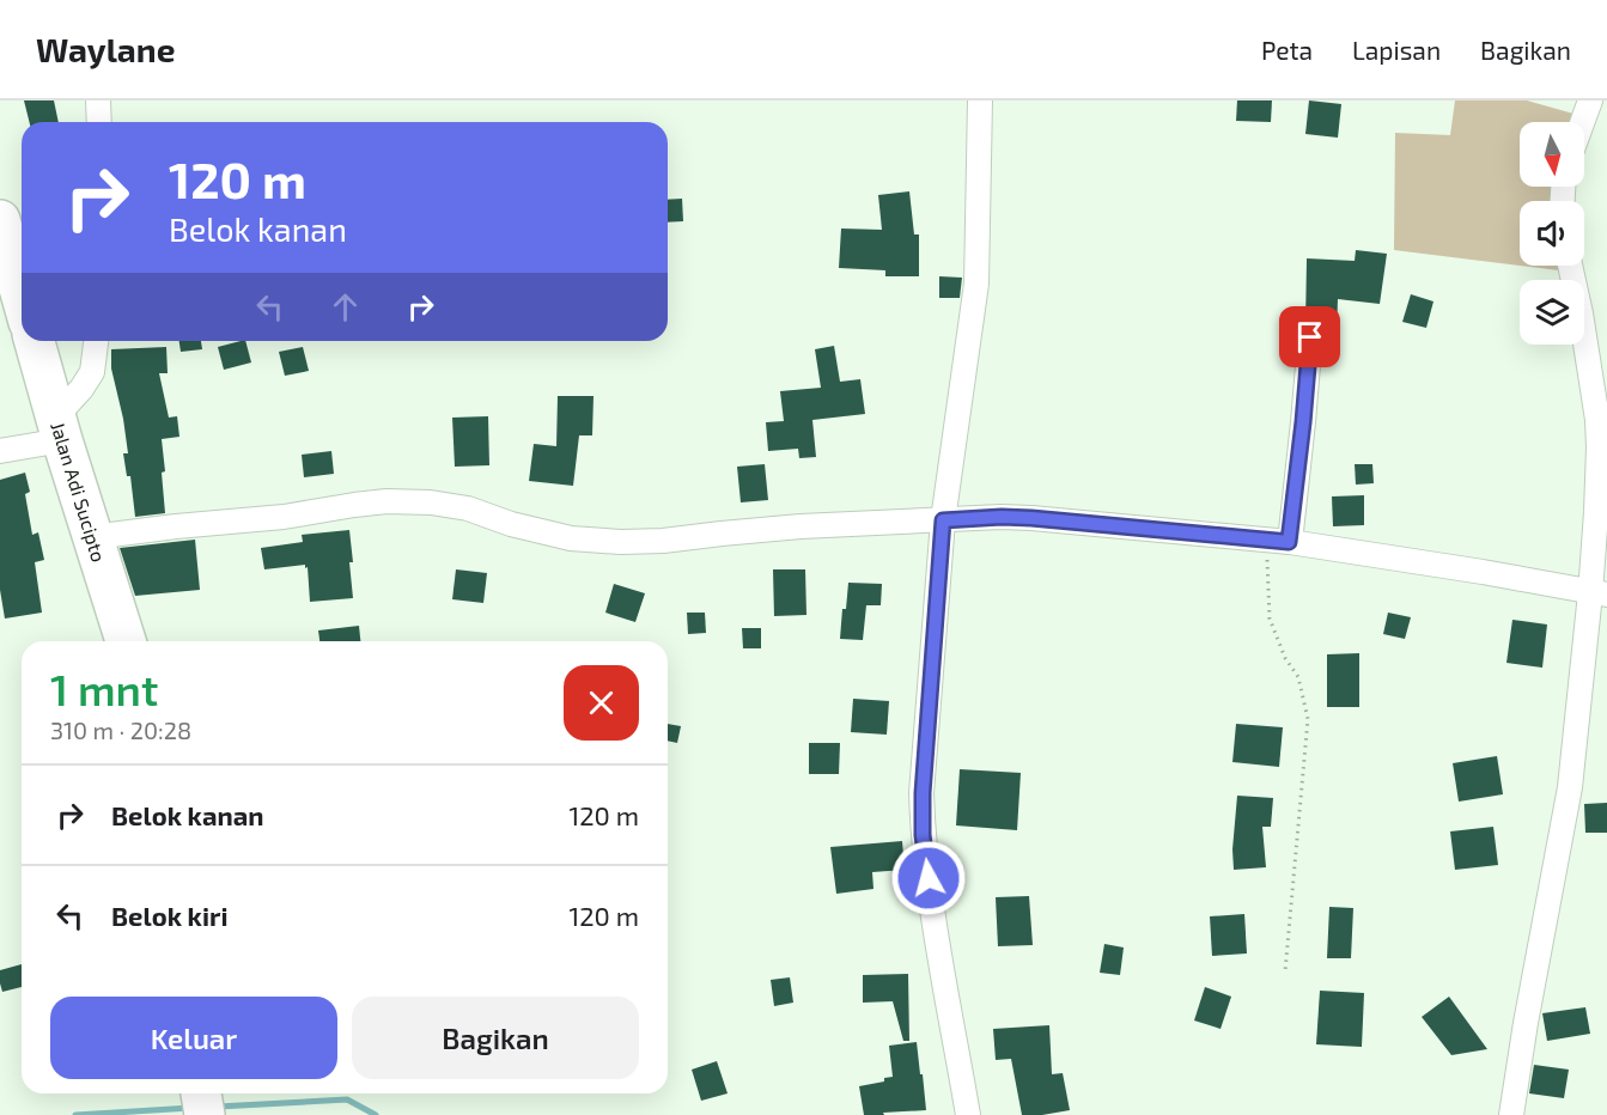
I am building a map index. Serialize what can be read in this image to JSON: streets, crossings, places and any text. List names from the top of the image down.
{
  "streets": {
    "highway": ["Jalan Adi Sucipto"]
  },
  "north": "bottom",
  "page": {
    "header": "Waylane",
    "nav": ["Peta", "Lapisan", "Bagikan"],
    "turn": ["120 m", "Belok kanan"],
    "heading": ["1 mnt", "310 m · 20:28"],
    "list": [
      {
        "name": "Belok kanan",
        "value": "120 m"
      },
      {
        "name": "Belok kiri",
        "value": "120 m"
      }
    ],
    "buttons": ["Keluar", "Bagikan"]
  }
}
